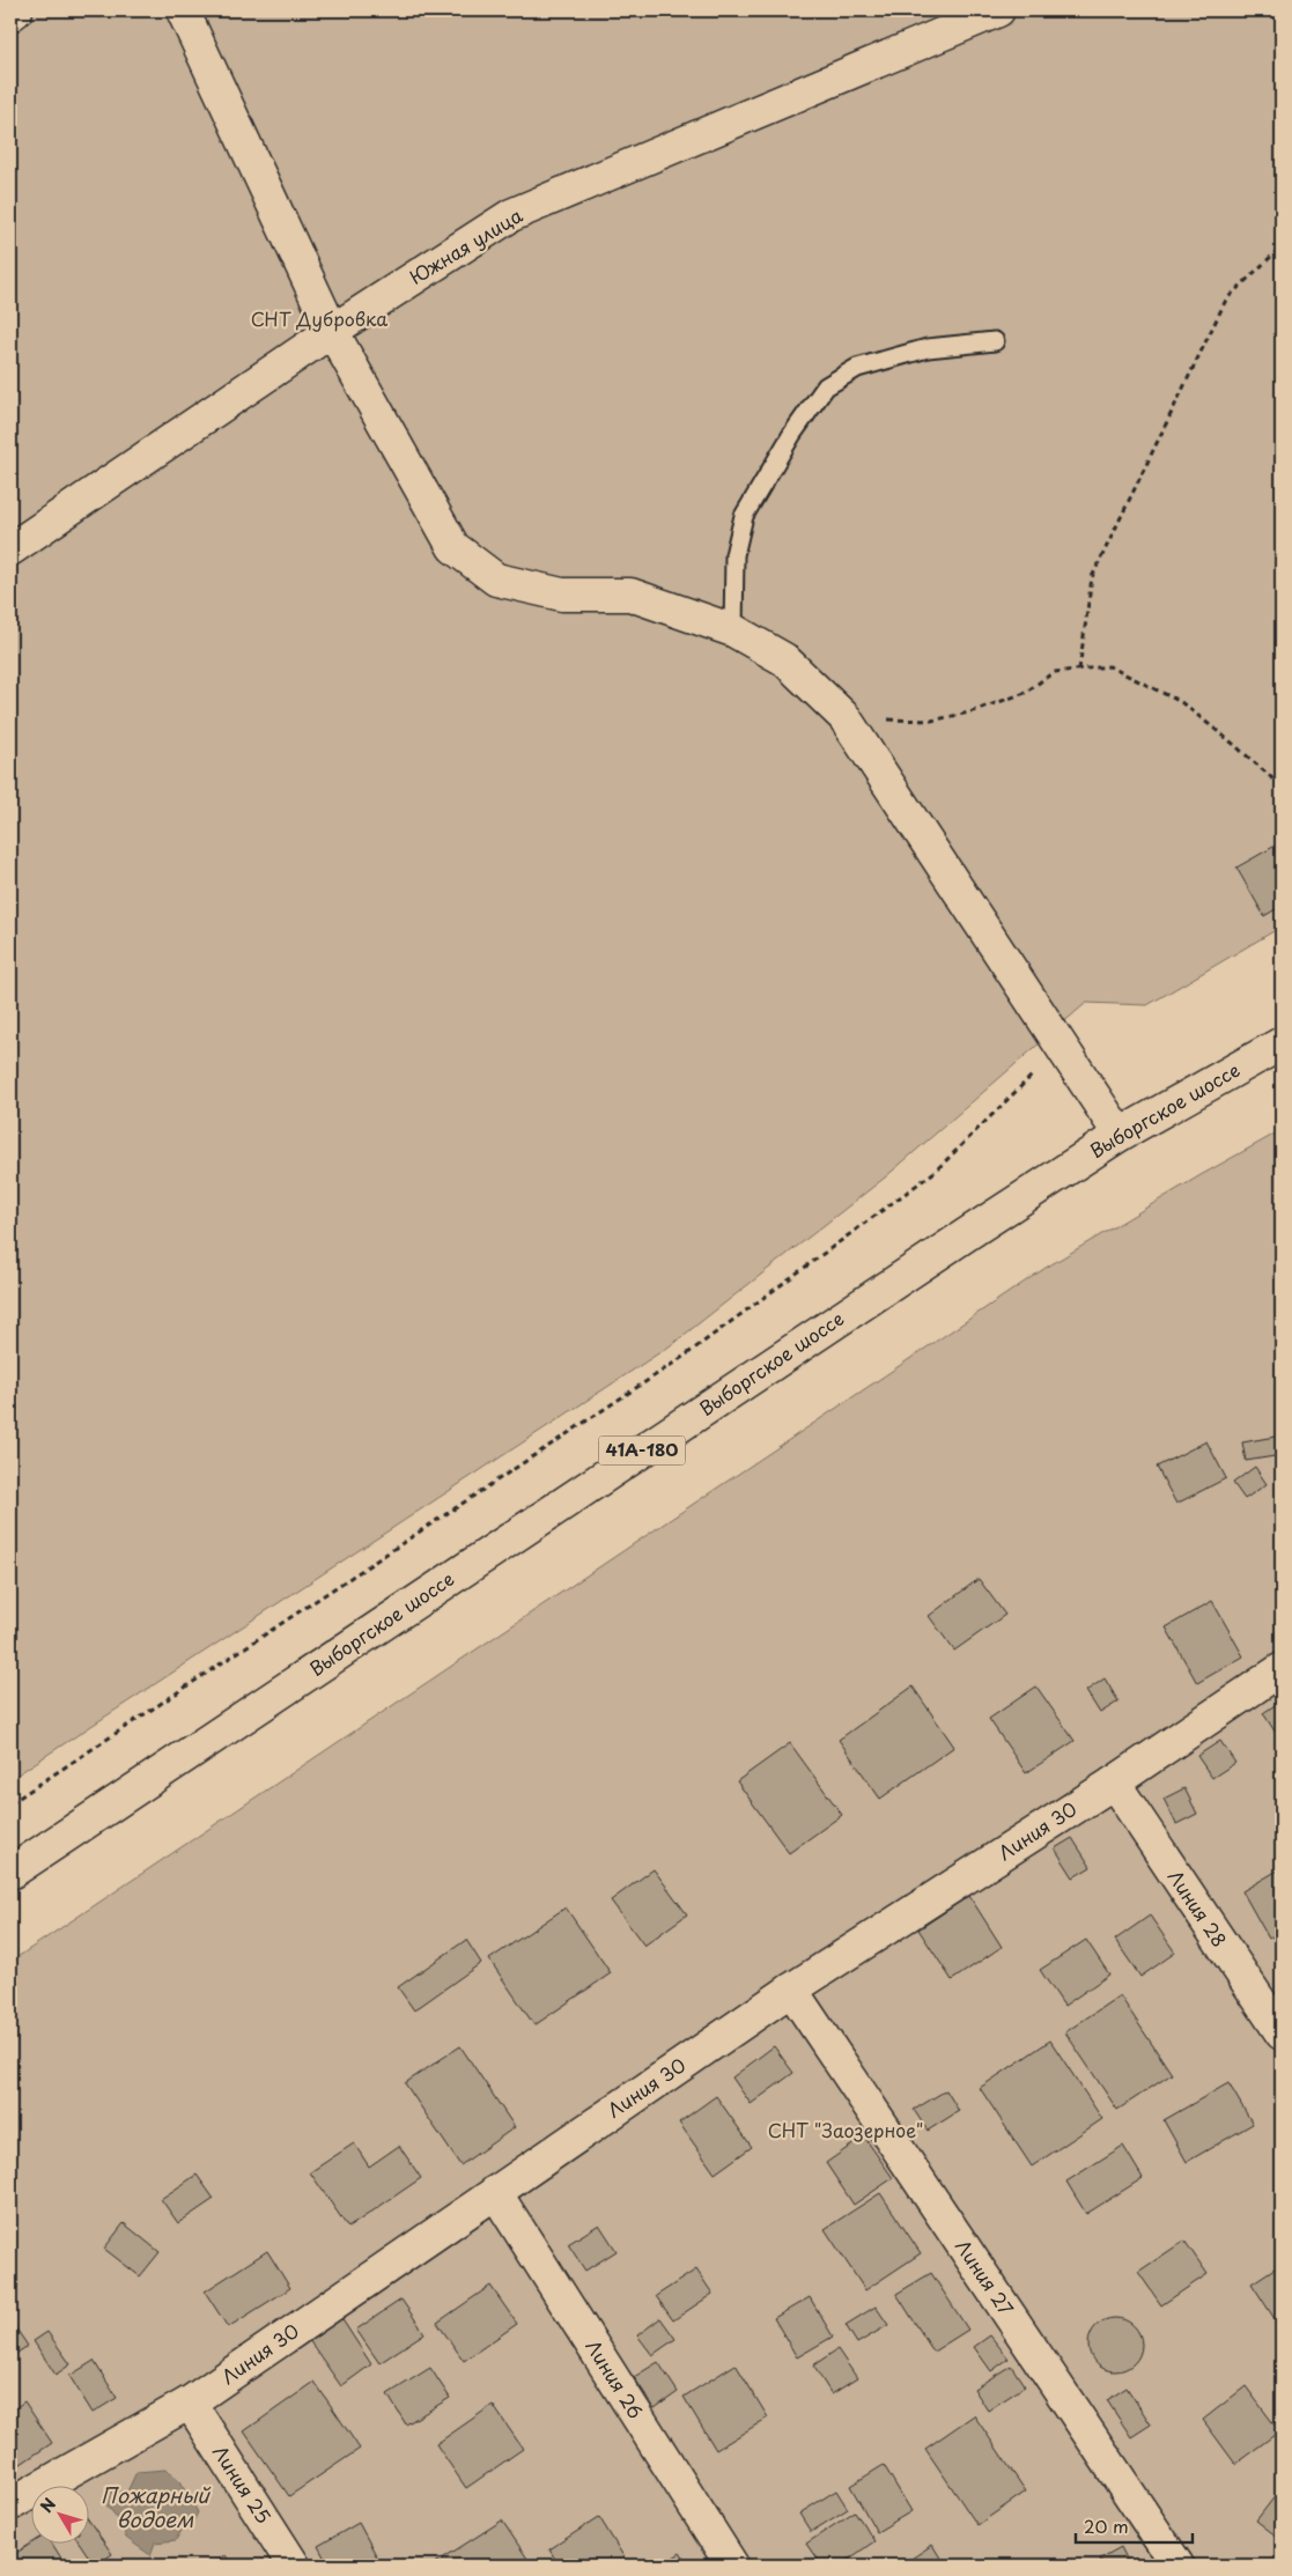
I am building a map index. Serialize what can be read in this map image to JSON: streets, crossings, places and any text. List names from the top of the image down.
{
  "streets": {
    "street": [
      "Южная улица",
      "Выборгское шоссе",
      "41А-180",
      "Линия 30",
      "Линия 28",
      "Линия 27",
      "Линия 26",
      "Линия 25"
    ]
  },
  "crossings": [
    ["Линия 30", "Линия 28"],
    ["Линия 30", "Линия 27"],
    ["Линия 30", "Линия 26"],
    ["Линия 30", "Линия 25"]
  ],
  "water": ["Пожарный водоем"],
  "parks": ["СНТ Дубровка", "СНТ \"Заозерное\""],
  "scale_bar": "20 m",
  "north": "top left"
}
